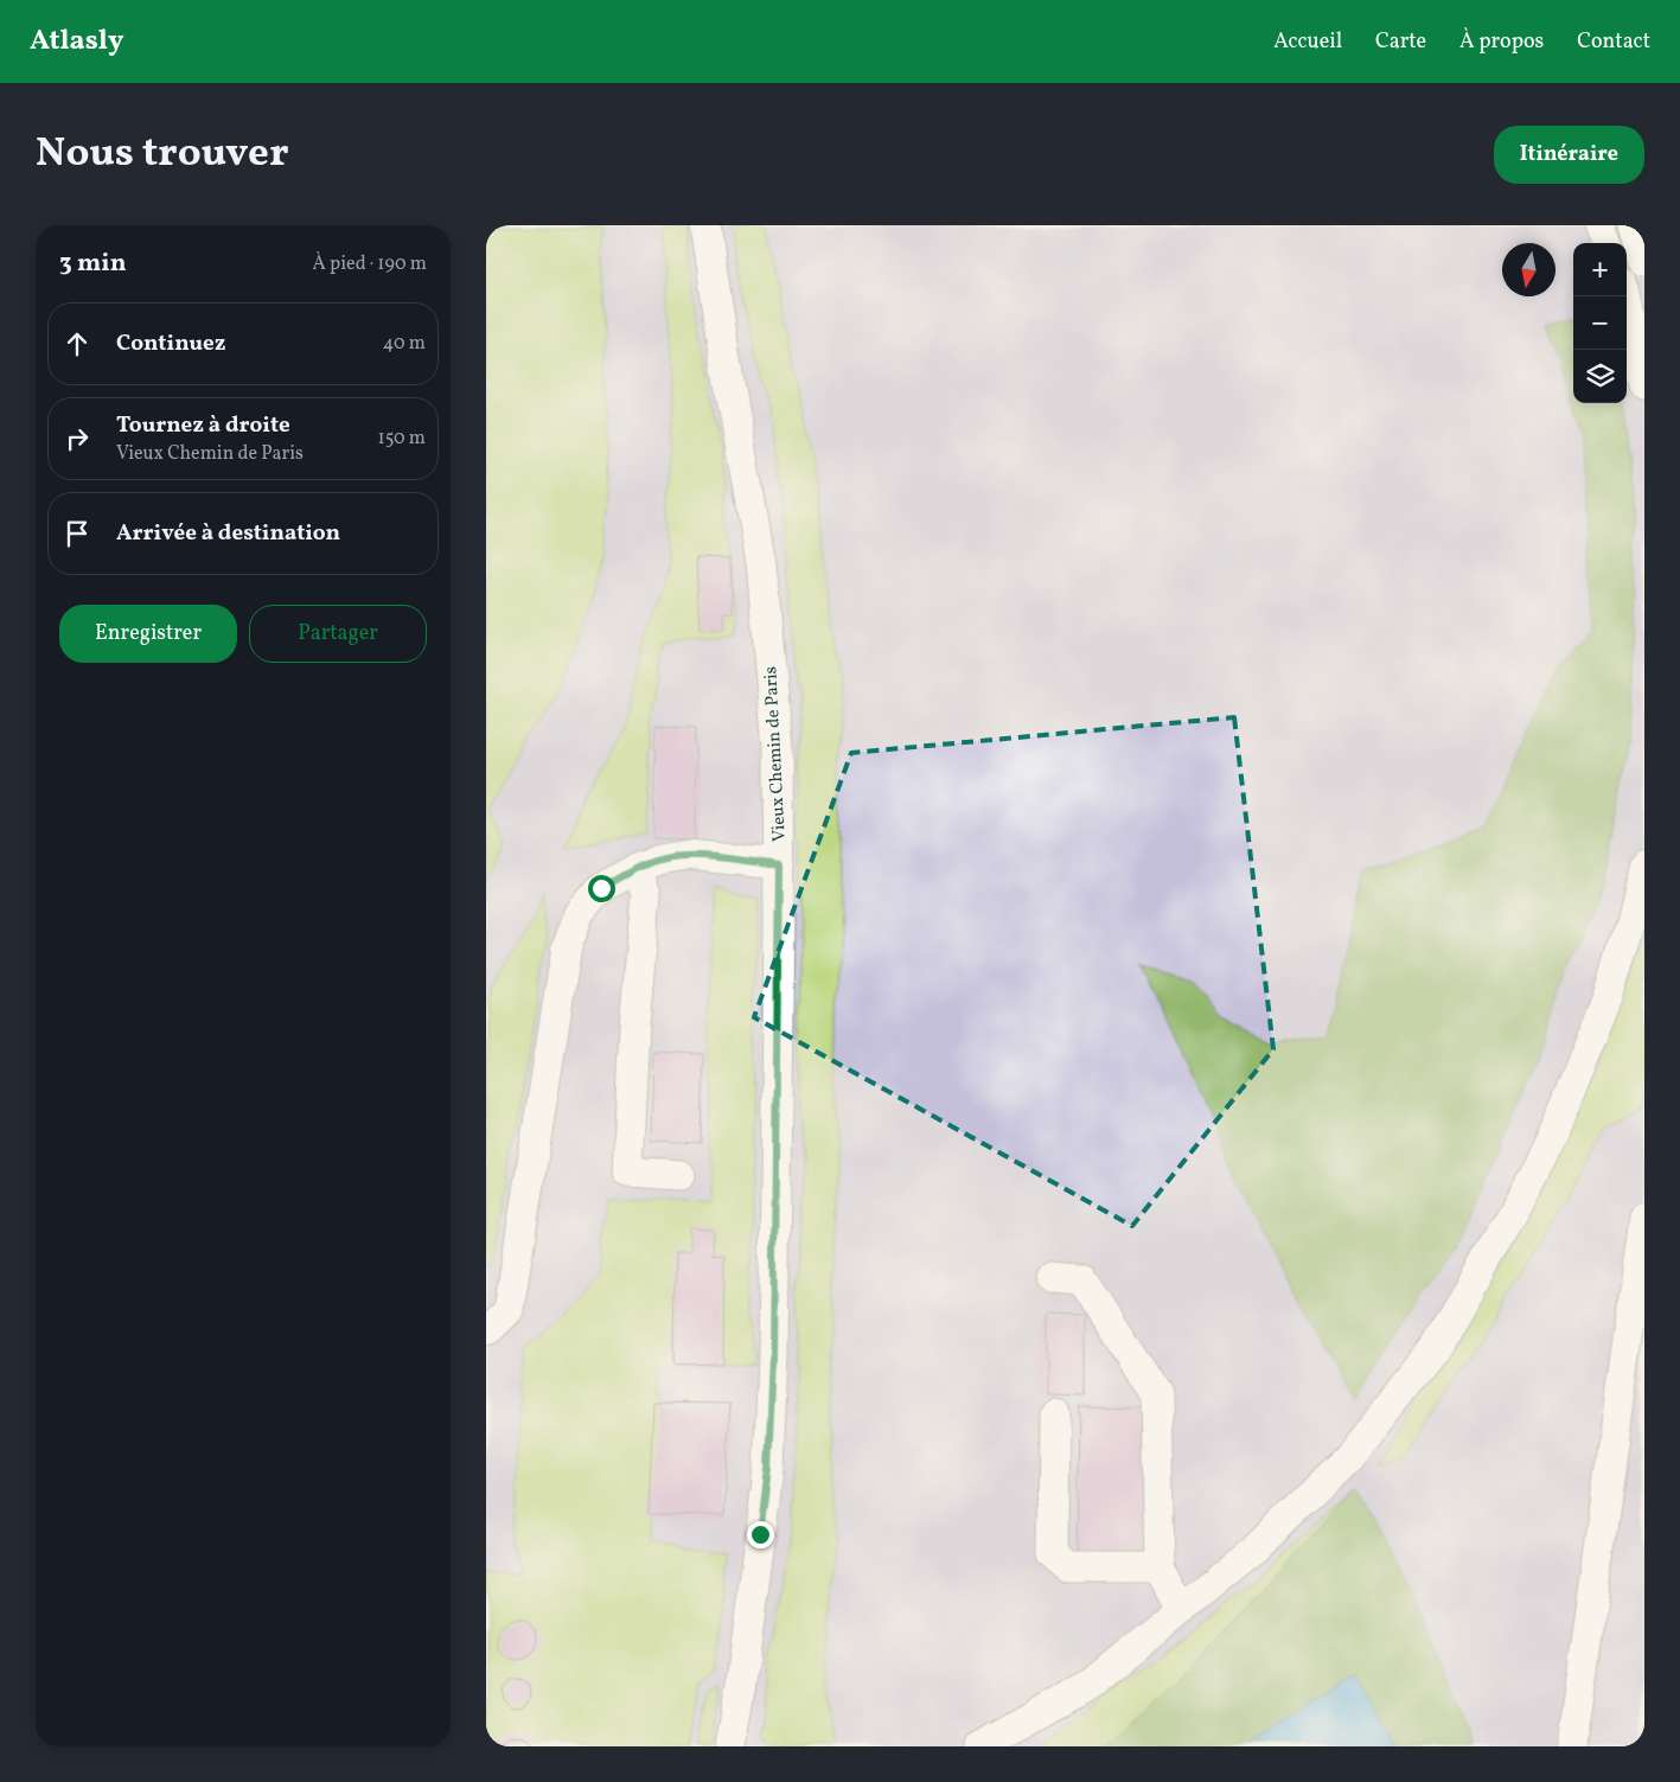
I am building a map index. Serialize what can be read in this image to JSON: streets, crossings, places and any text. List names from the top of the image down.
{
  "streets": {
    "street": ["Vieux Chemin de Paris"]
  },
  "north": "bottom",
  "page": {
    "header": "Atlasly",
    "nav": [
      "Accueil",
      "Carte",
      "À propos",
      "Contact"
    ],
    "title": "Nous trouver",
    "buttons": [
      "Itinéraire",
      ["Enregistrer", "Partager"]
    ],
    "heading": ["3 min", "À pied · 190 m"],
    "map_buttons": ["+", "−"],
    "list": [
      ["Continuez", "40 m"],
      ["Tournez à droite", "Vieux Chemin de Paris", "150 m"],
      "Arrivée à destination"
    ]
  }
}
